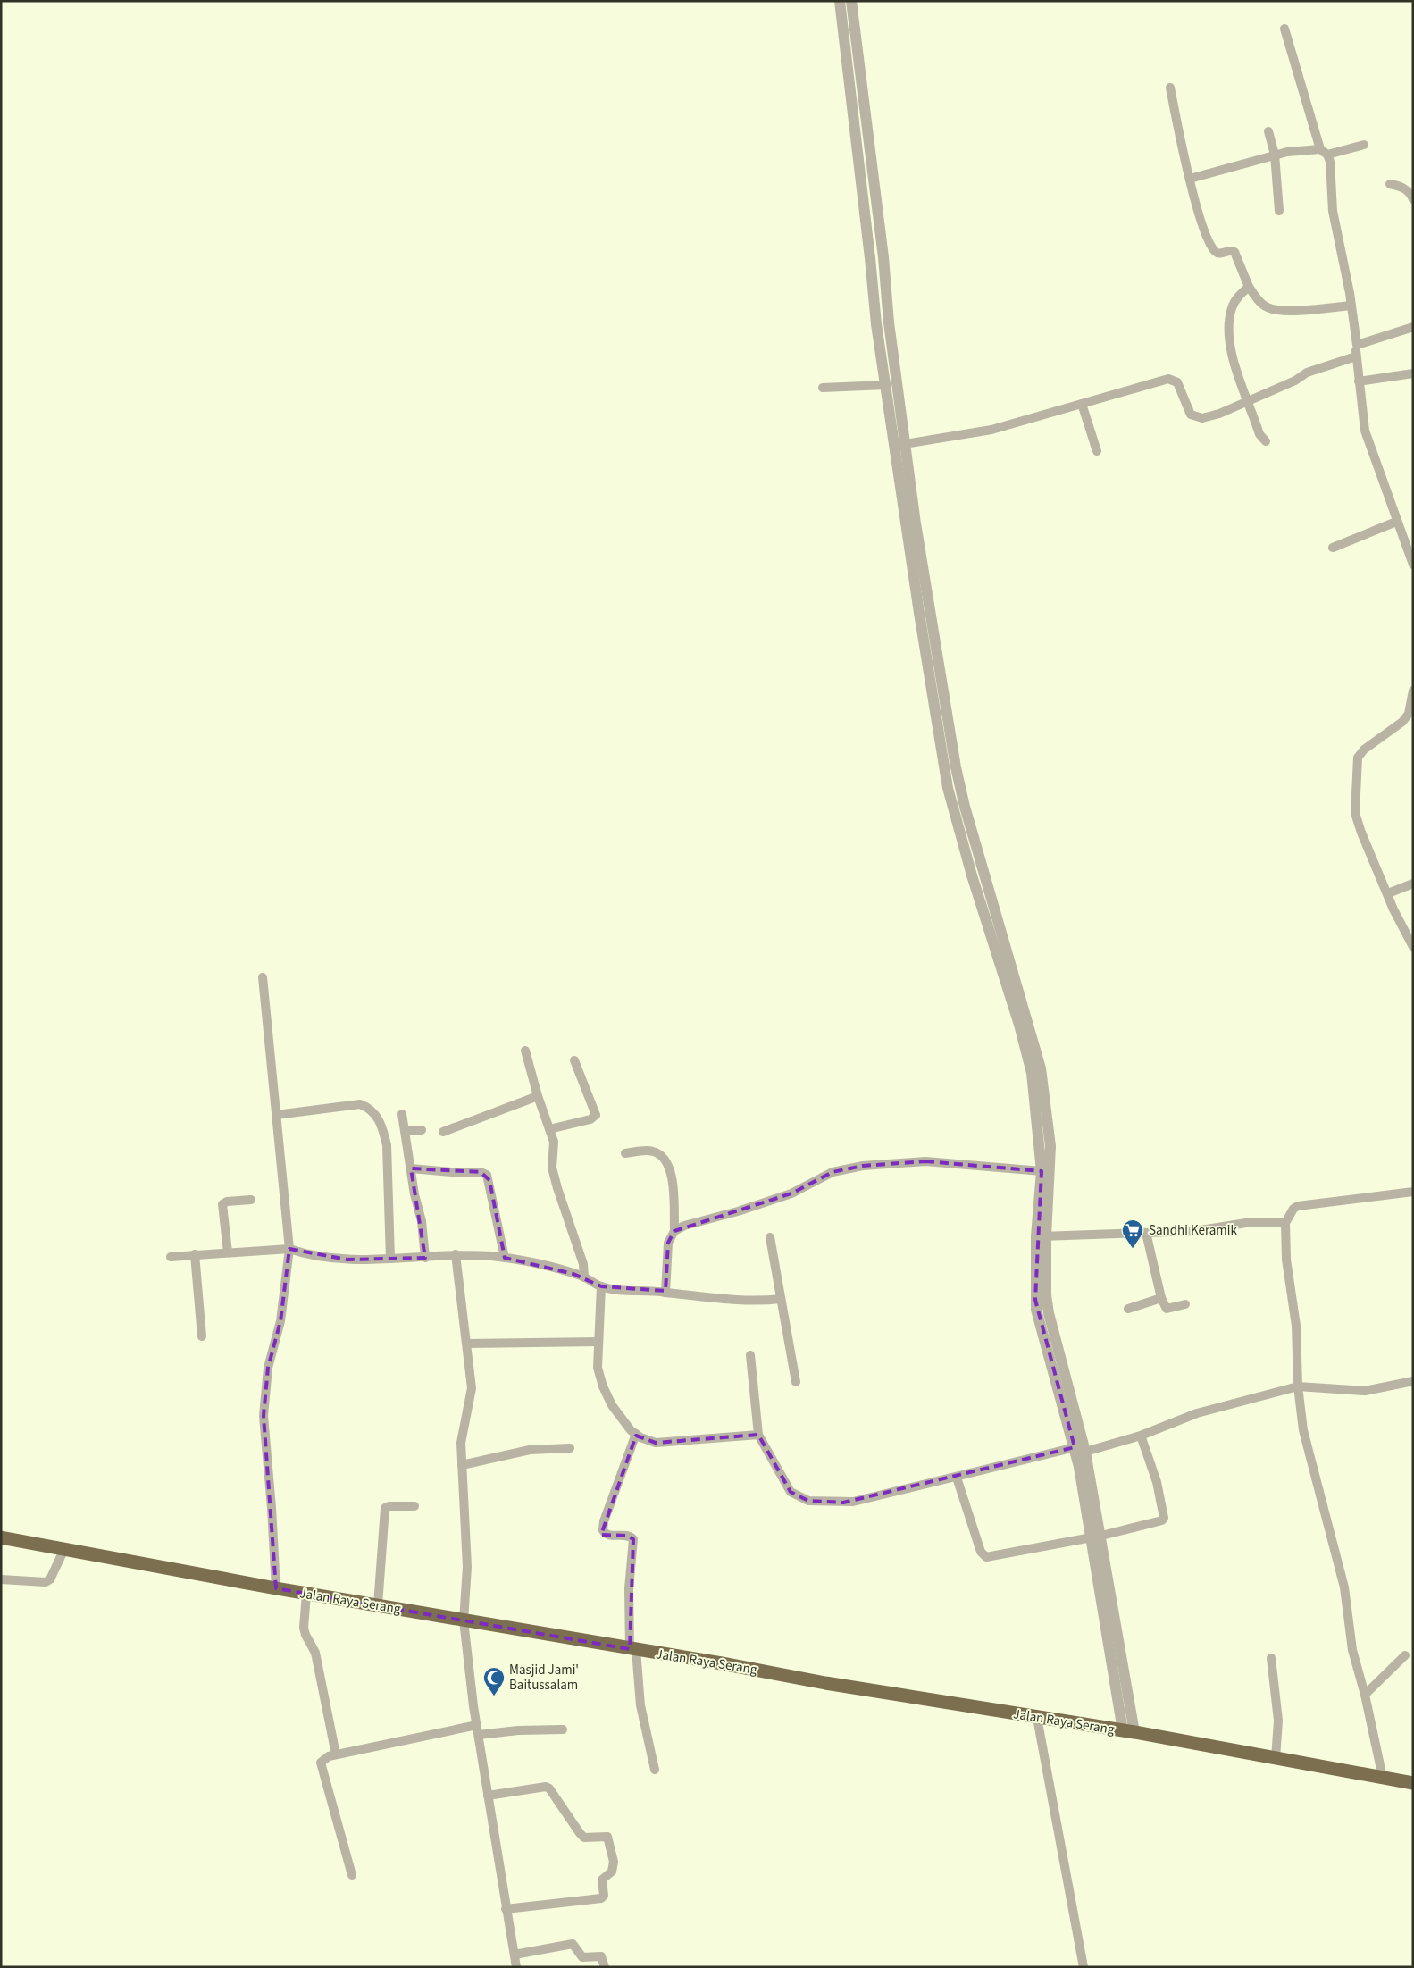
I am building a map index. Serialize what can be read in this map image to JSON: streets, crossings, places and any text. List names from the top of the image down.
{
  "streets": {
    "highway": ["Jalan Raya Serang"]
  },
  "places": {
    "supermarket": ["Sandhi Keramik"],
    "mosque": ["Masjid Jami' Baitussalam"]
  }
}
